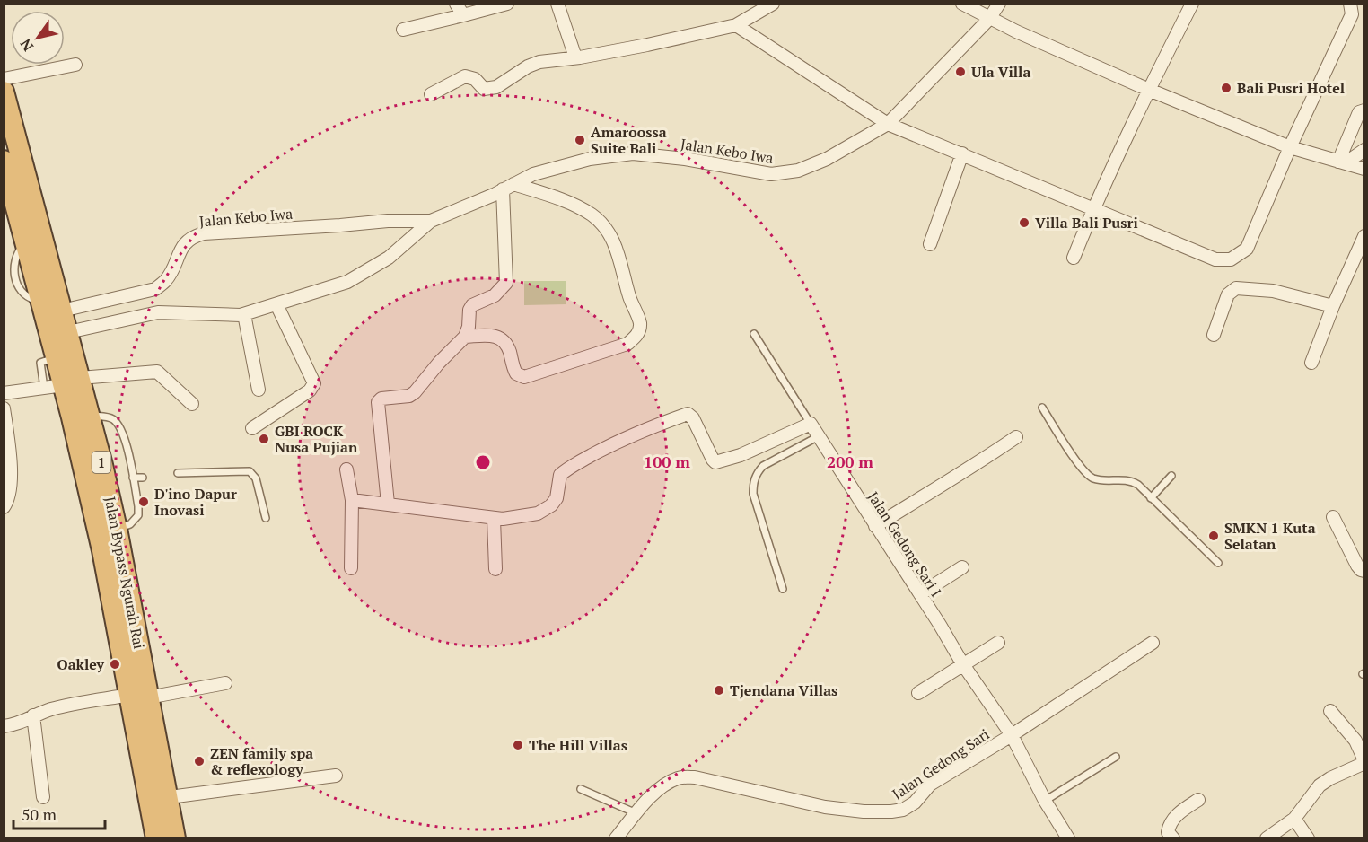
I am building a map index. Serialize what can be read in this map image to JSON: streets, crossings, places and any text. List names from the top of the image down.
{
  "streets": {
    "highway": ["1", "Jalan Bypass Ngurah Rai"],
    "street": ["Jalan Kebo Iwa", "Jalan Gedong Sari I", "Jalan Gedong Sari"]
  },
  "crossings": [
    ["Jalan Kebo Iwa", "Jalan Bypass Ngurah Rai"],
    ["Jalan Gedong Sari I", "Jalan Gedong Sari"]
  ],
  "places": [
    "Ula Villa",
    "Bali Pusri Hotel",
    "Amaroossa Suite Bali",
    "Villa Bali Pusri",
    "GBI ROCK Nusa Pujian",
    "D'ino Dapur Inovasi",
    "SMKN 1 Kuta Selatan",
    "Oakley",
    "Tjendana Villas",
    "The Hill Villas",
    "ZEN family spa & reflexology"
  ],
  "scale_bar": "50 m",
  "north": "bottom left",
  "rings": ["100 m", "200 m"]
}
